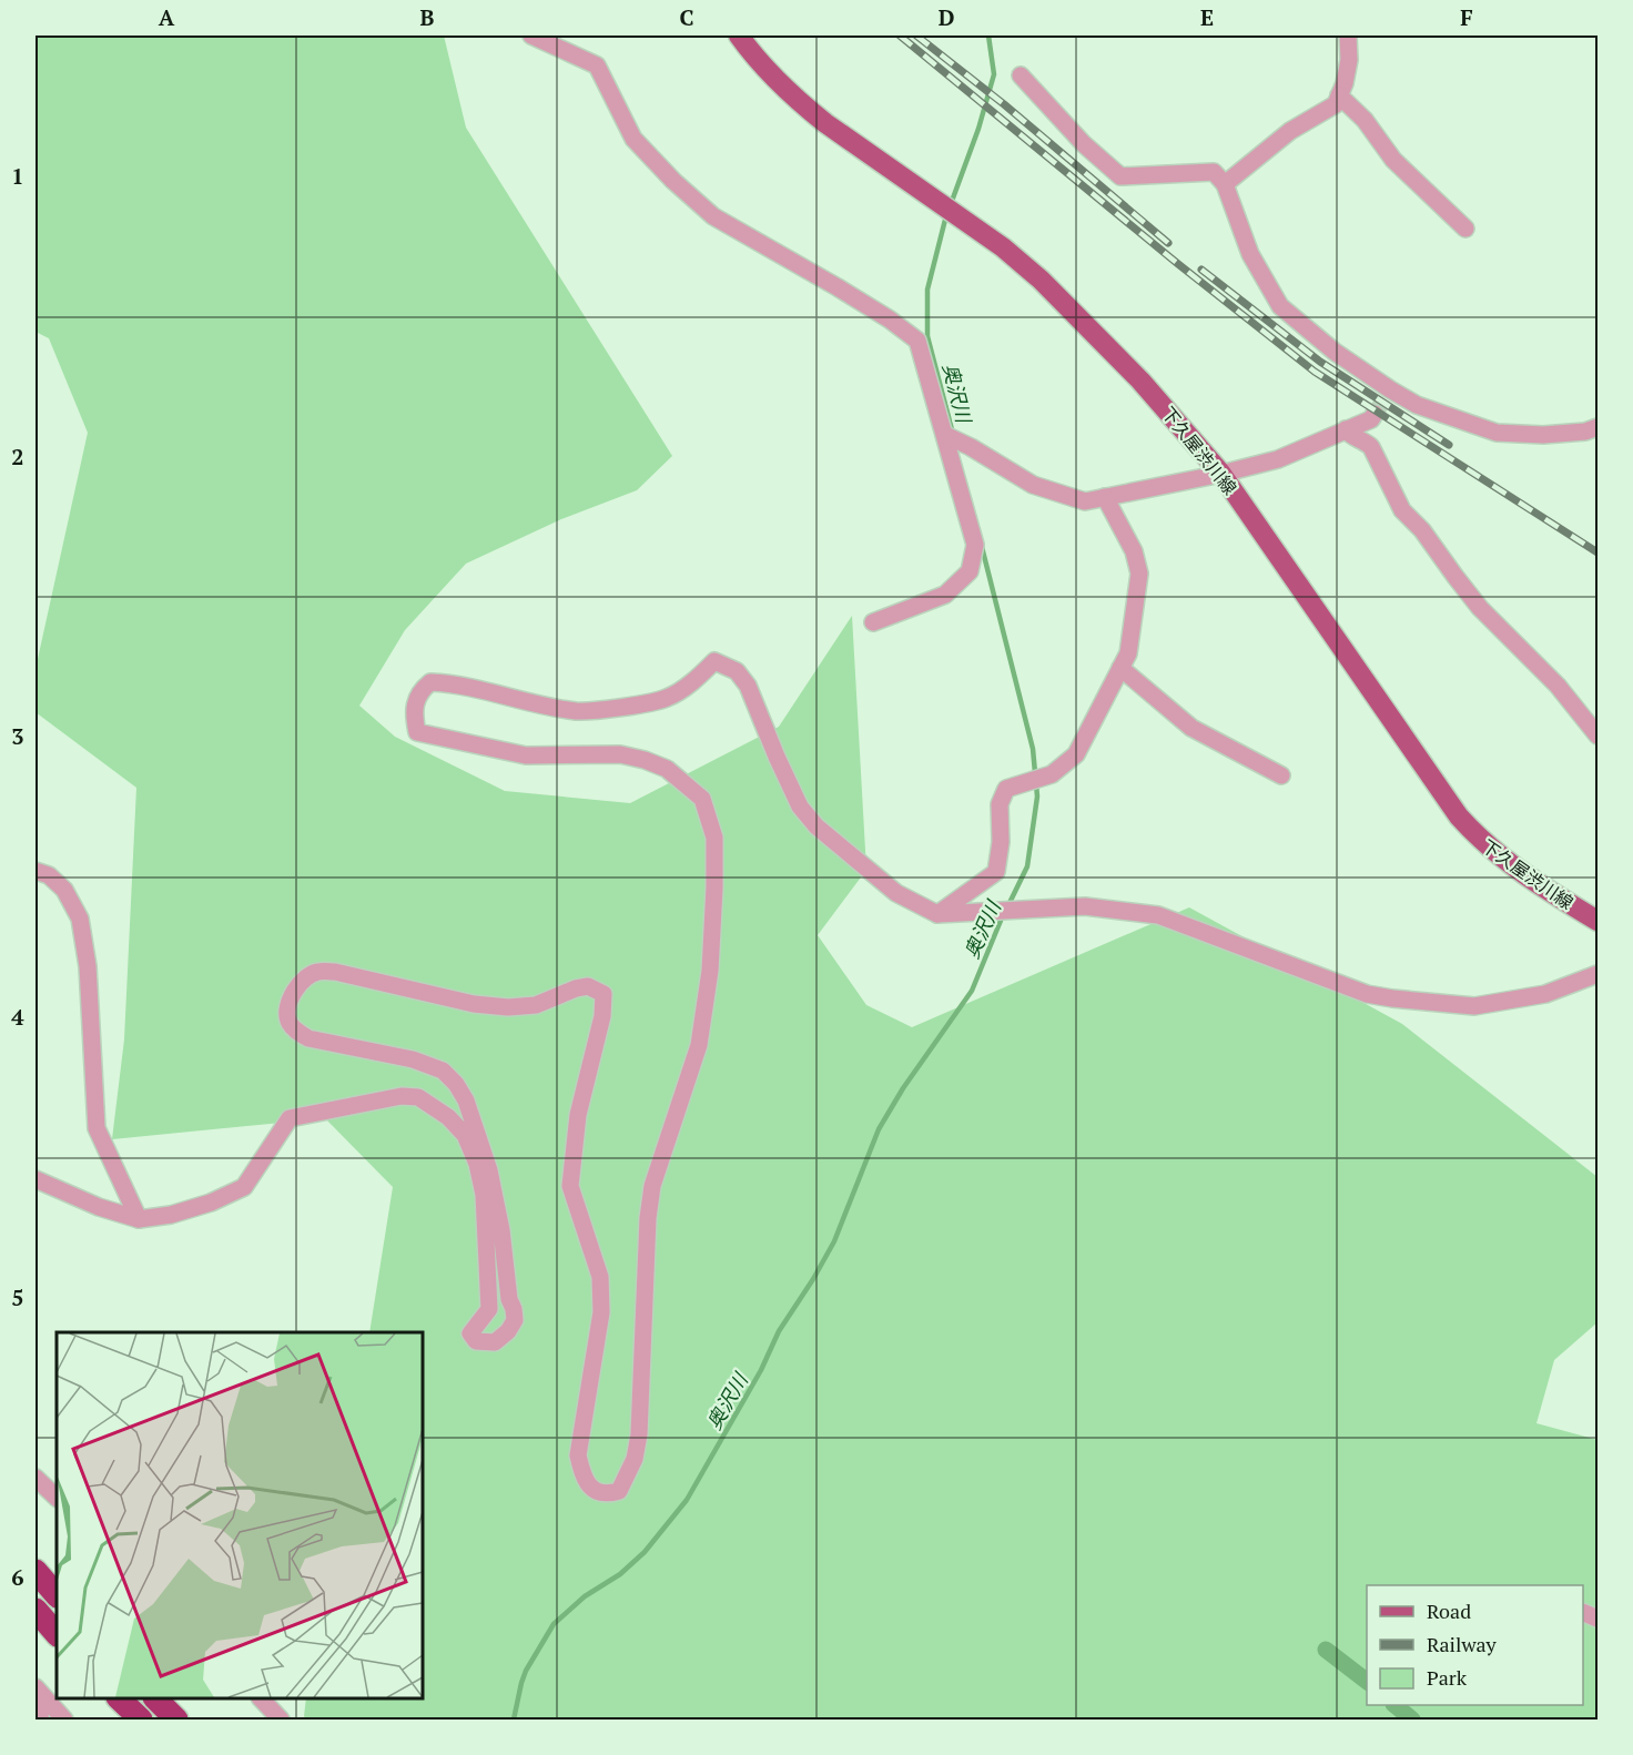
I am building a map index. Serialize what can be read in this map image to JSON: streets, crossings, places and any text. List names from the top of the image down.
{
  "streets": {
    "main road": ["下久屋渋川線"]
  },
  "water": ["奥沢川"],
  "legend": ["Road", "Railway", "Park"],
  "grid": {
    "columns": [
      "A",
      "B",
      "C",
      "D",
      "E",
      "F"
    ],
    "rows": [
      "1",
      "2",
      "3",
      "4",
      "5",
      "6"
    ]
  }
}
